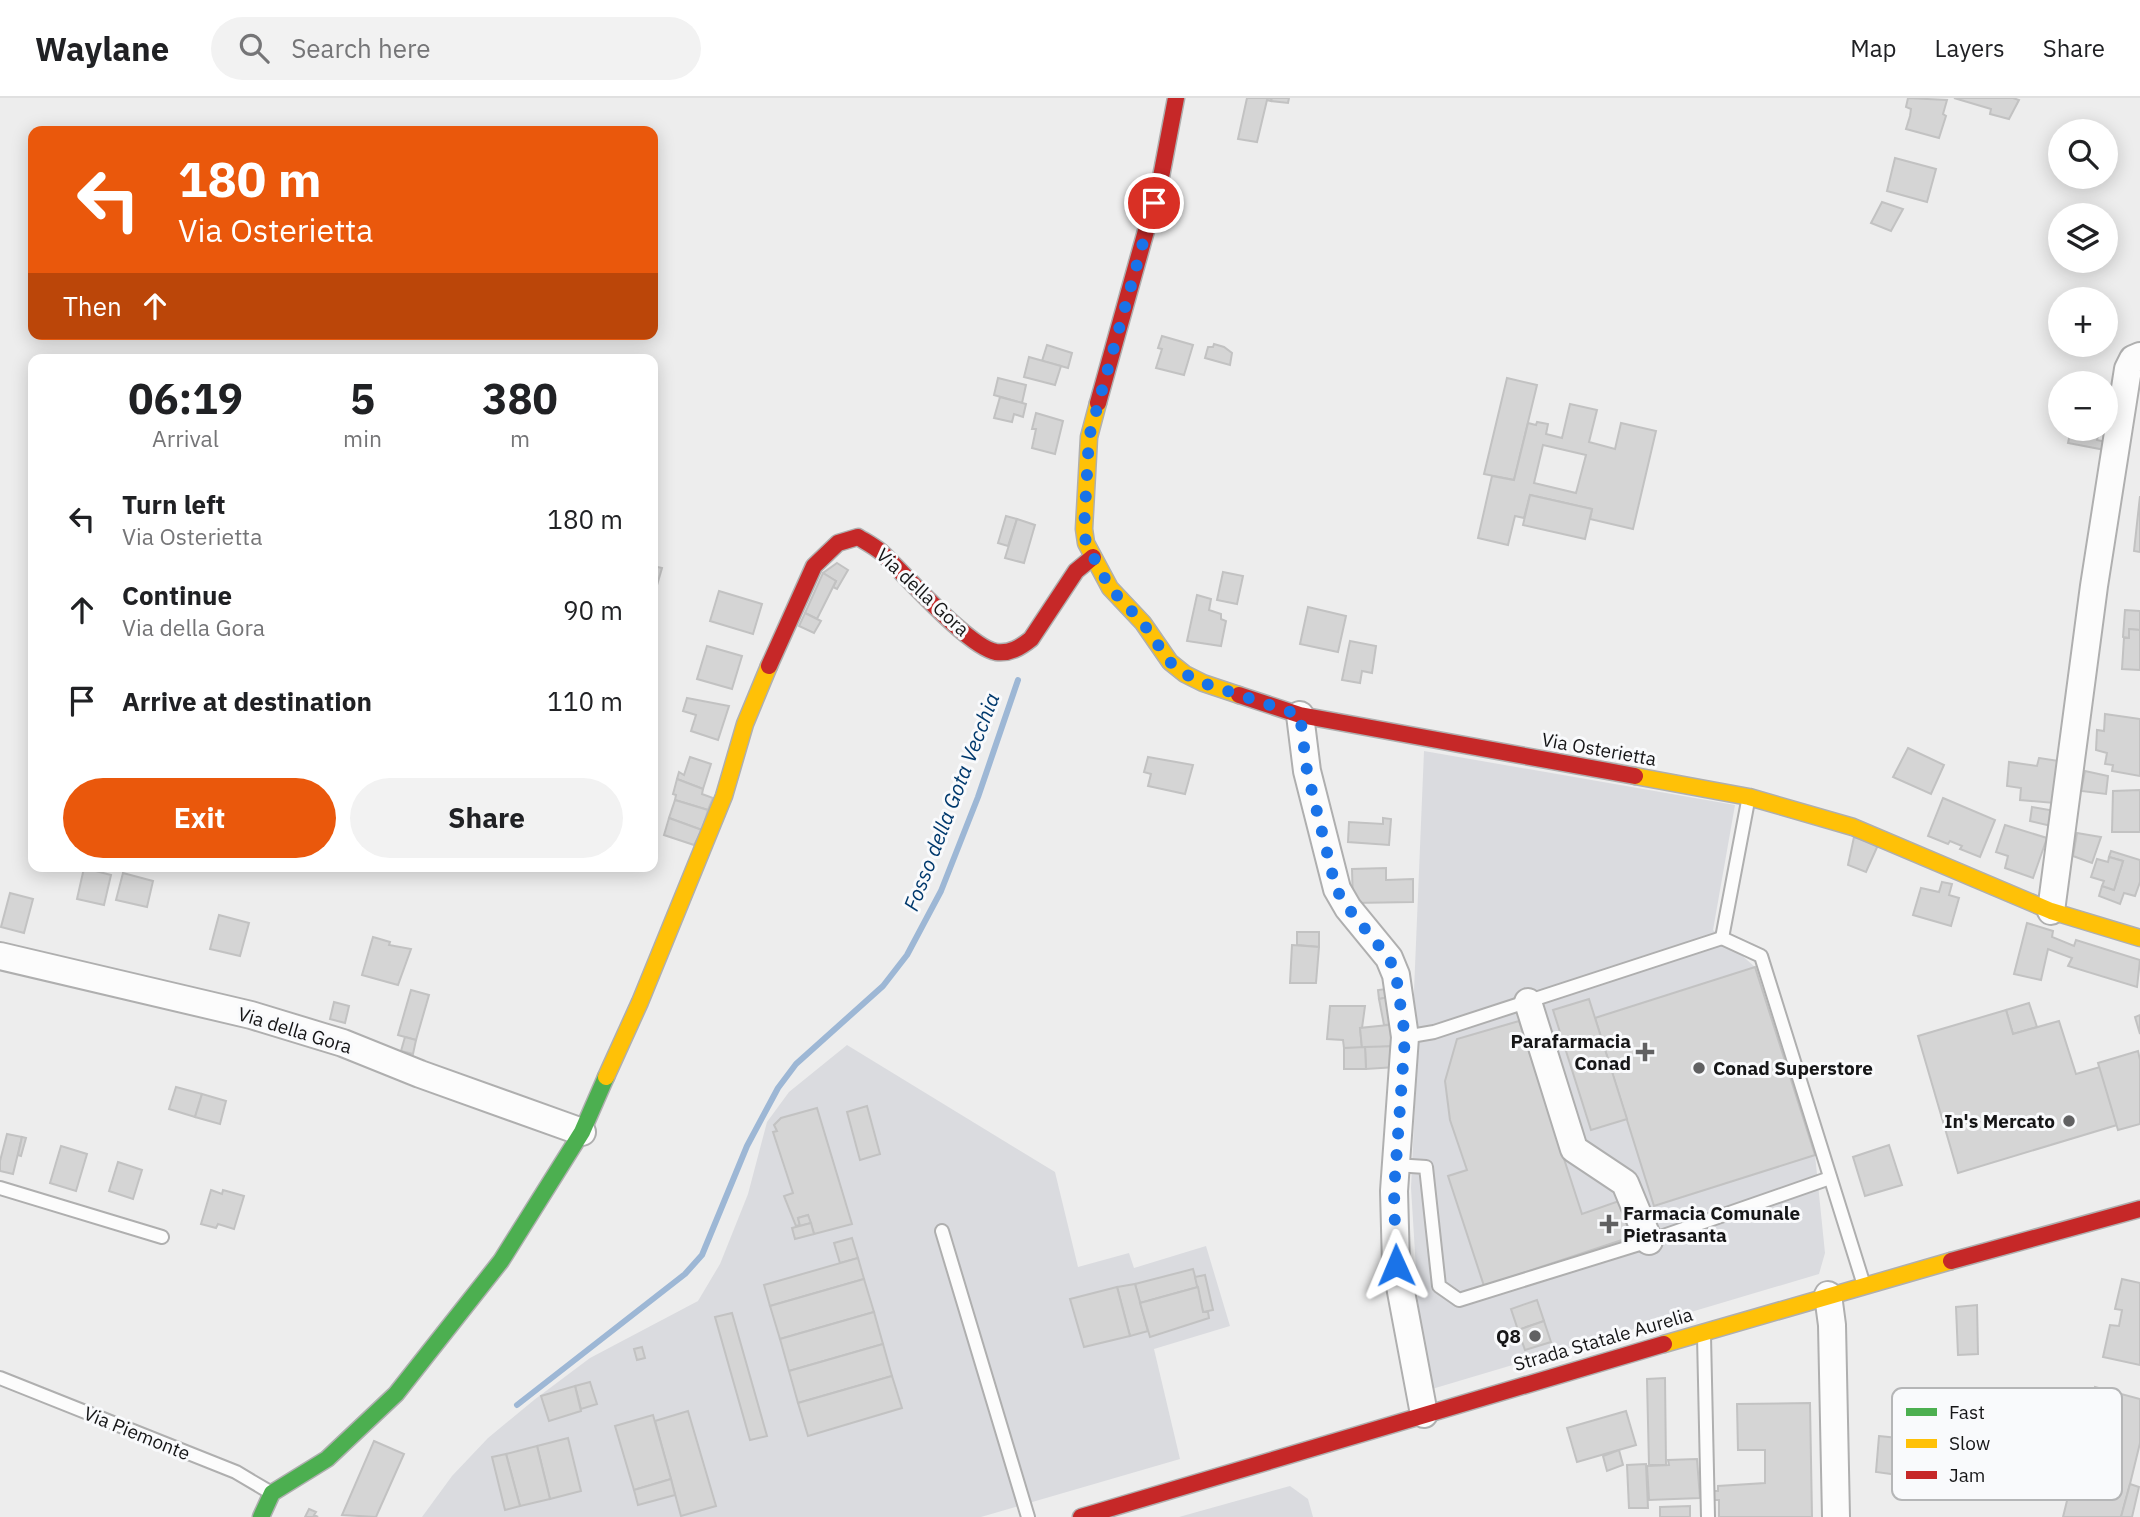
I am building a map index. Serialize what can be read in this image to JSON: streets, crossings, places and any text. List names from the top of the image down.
{
  "streets": {
    "street": ["Via della Gora", "Via Osterietta", "Strada Statale Aurelia"],
    "lane": ["Via Piemonte"]
  },
  "crossings": [
    ["Via della Gora", "Via Osterietta"],
    ["Via della Gora", "Via Piemonte"]
  ],
  "water": ["Fosso della Gota Vecchia"],
  "places": {
    "health": ["Parafarmacia Conad", "Farmacia Comunale Pietrasanta"],
    "other": ["Conad Superstore", "In's Mercato", "Q8"]
  },
  "legend": ["Fast", "Slow", "Jam"],
  "page": {
    "header": "Waylane",
    "search": "Search here",
    "nav": ["Map", "Layers", "Share"],
    "map_buttons": ["+", "−"],
    "turn": ["180 m", "Via Osterietta"],
    "then": "Then",
    "eta": [
      "06:19",
      "Arrival",
      "5",
      "min",
      "380",
      "m"
    ],
    "list": [
      {
        "name": "Turn left",
        "note": "Via Osterietta",
        "value": "180 m"
      },
      {
        "name": "Continue",
        "note": "Via della Gora",
        "value": "90 m"
      },
      {
        "name": "Arrive at destination",
        "value": "110 m"
      }
    ],
    "buttons": ["Exit", "Share"]
  }
}
